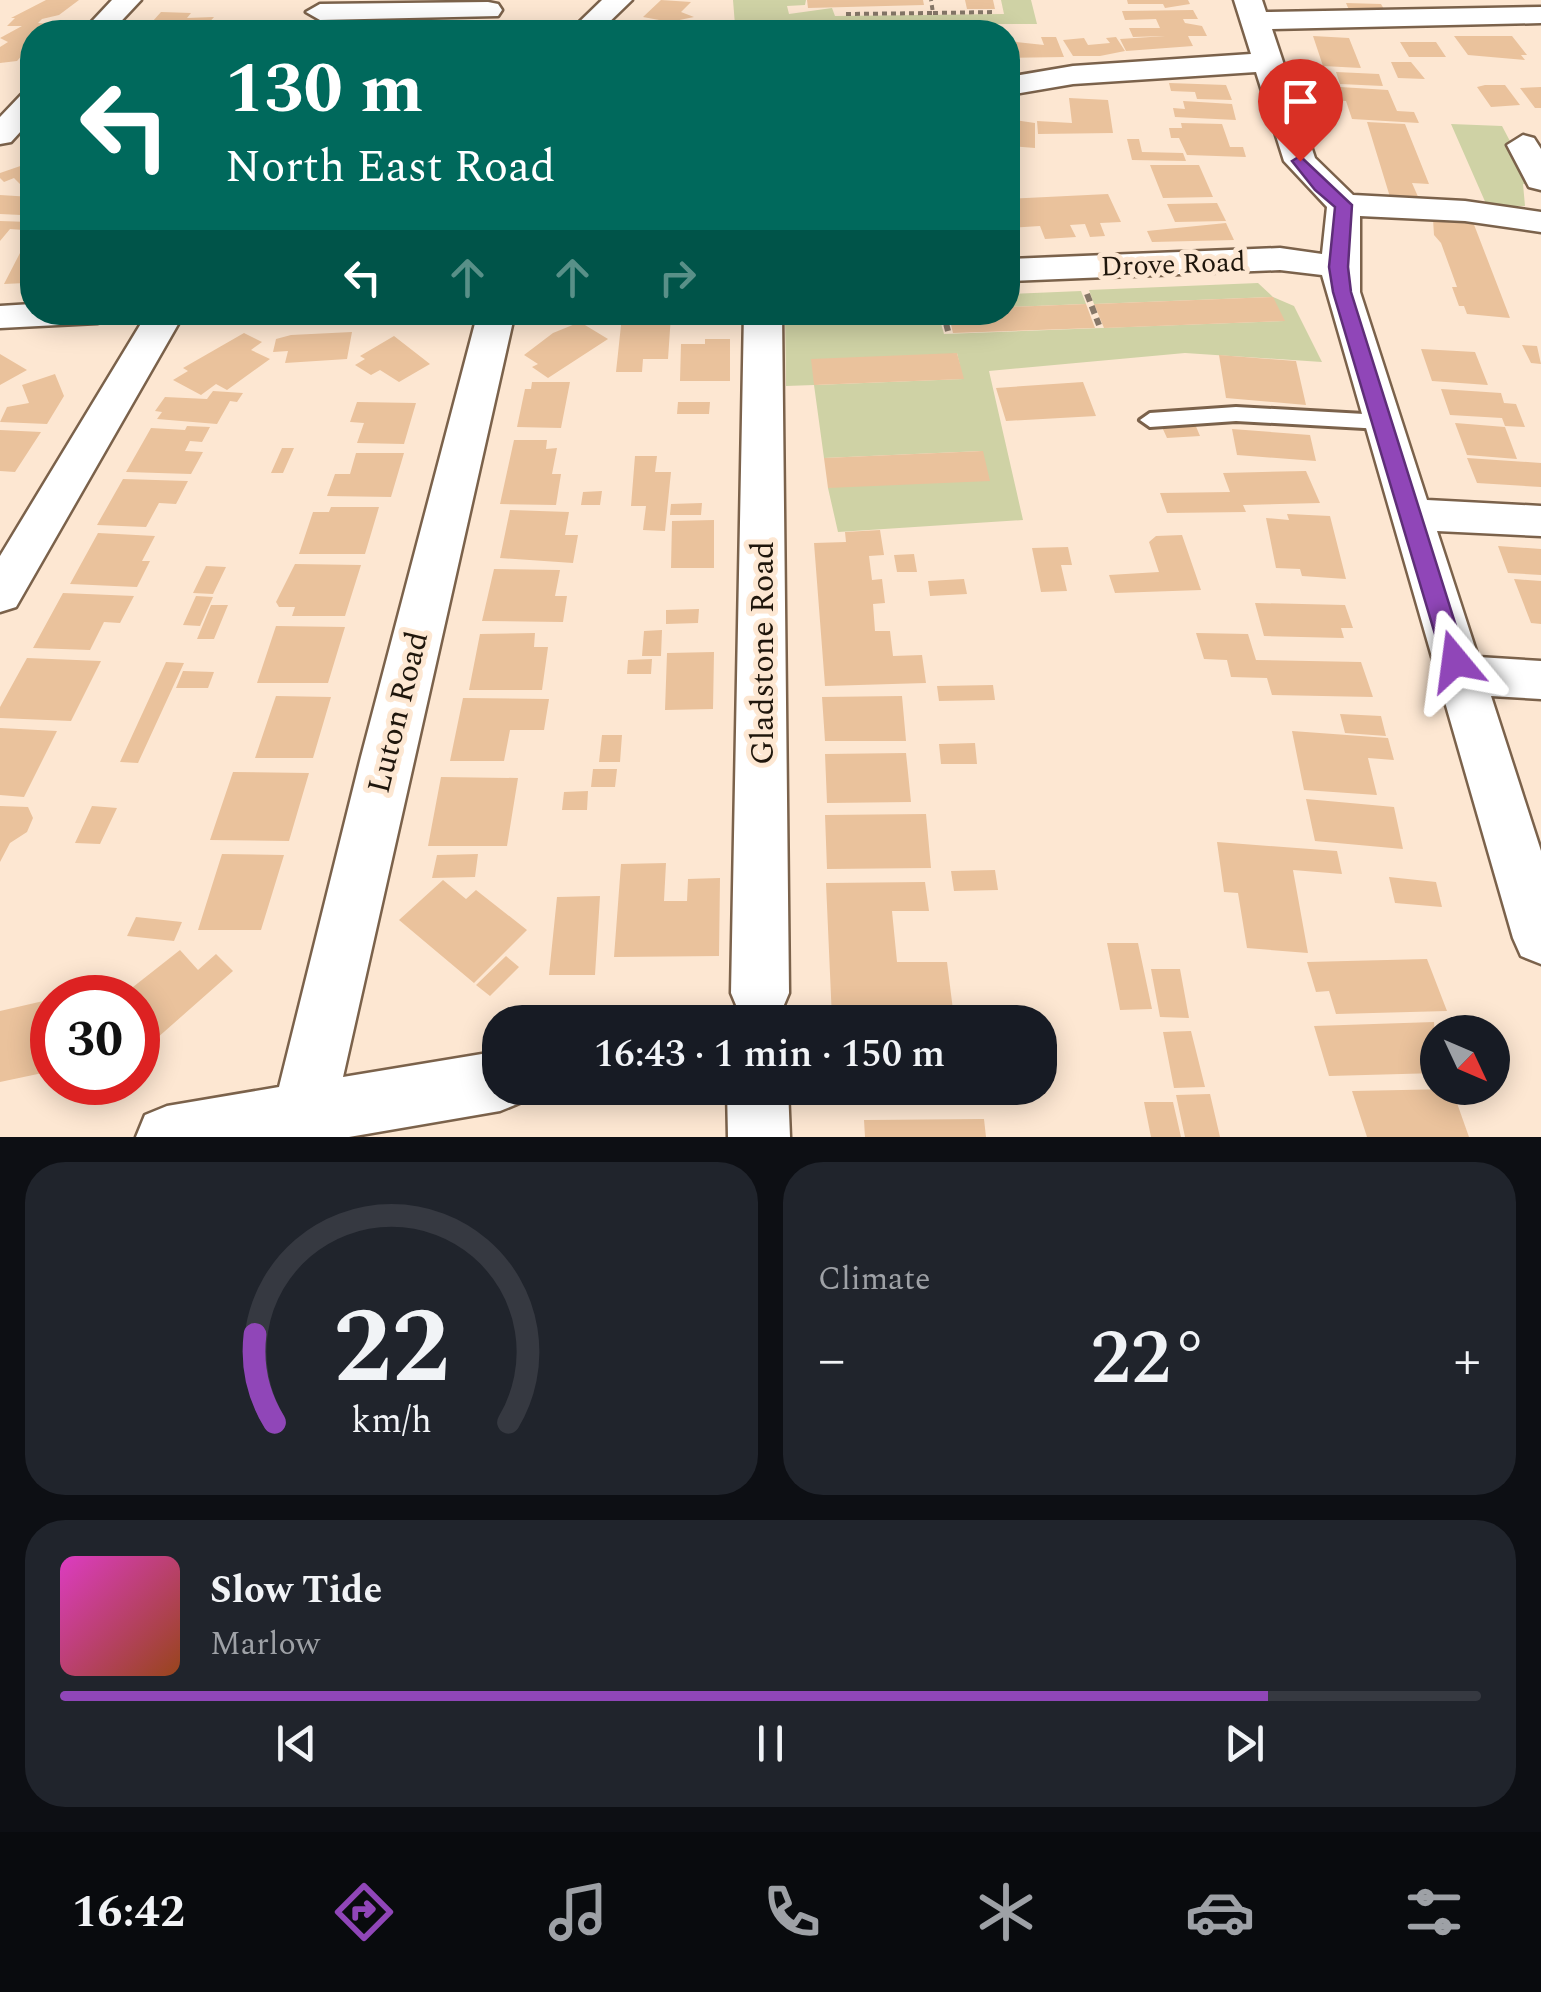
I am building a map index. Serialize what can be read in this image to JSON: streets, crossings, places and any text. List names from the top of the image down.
{
  "streets": {
    "street": ["Drove Road", "Gladstone Road", "Luton Road"]
  },
  "north": "bottom right",
  "page": {
    "turn": ["130 m", "North East Road"],
    "limit": "30",
    "trip": "16:43 · 1 min · 150 m",
    "tile": "Climate",
    "heat": ["−", "22°", "+"],
    "song": ["Slow Tide", "Marlow"],
    "tabs": "16:42",
    "gauge": ["22", "km/h"]
  }
}
